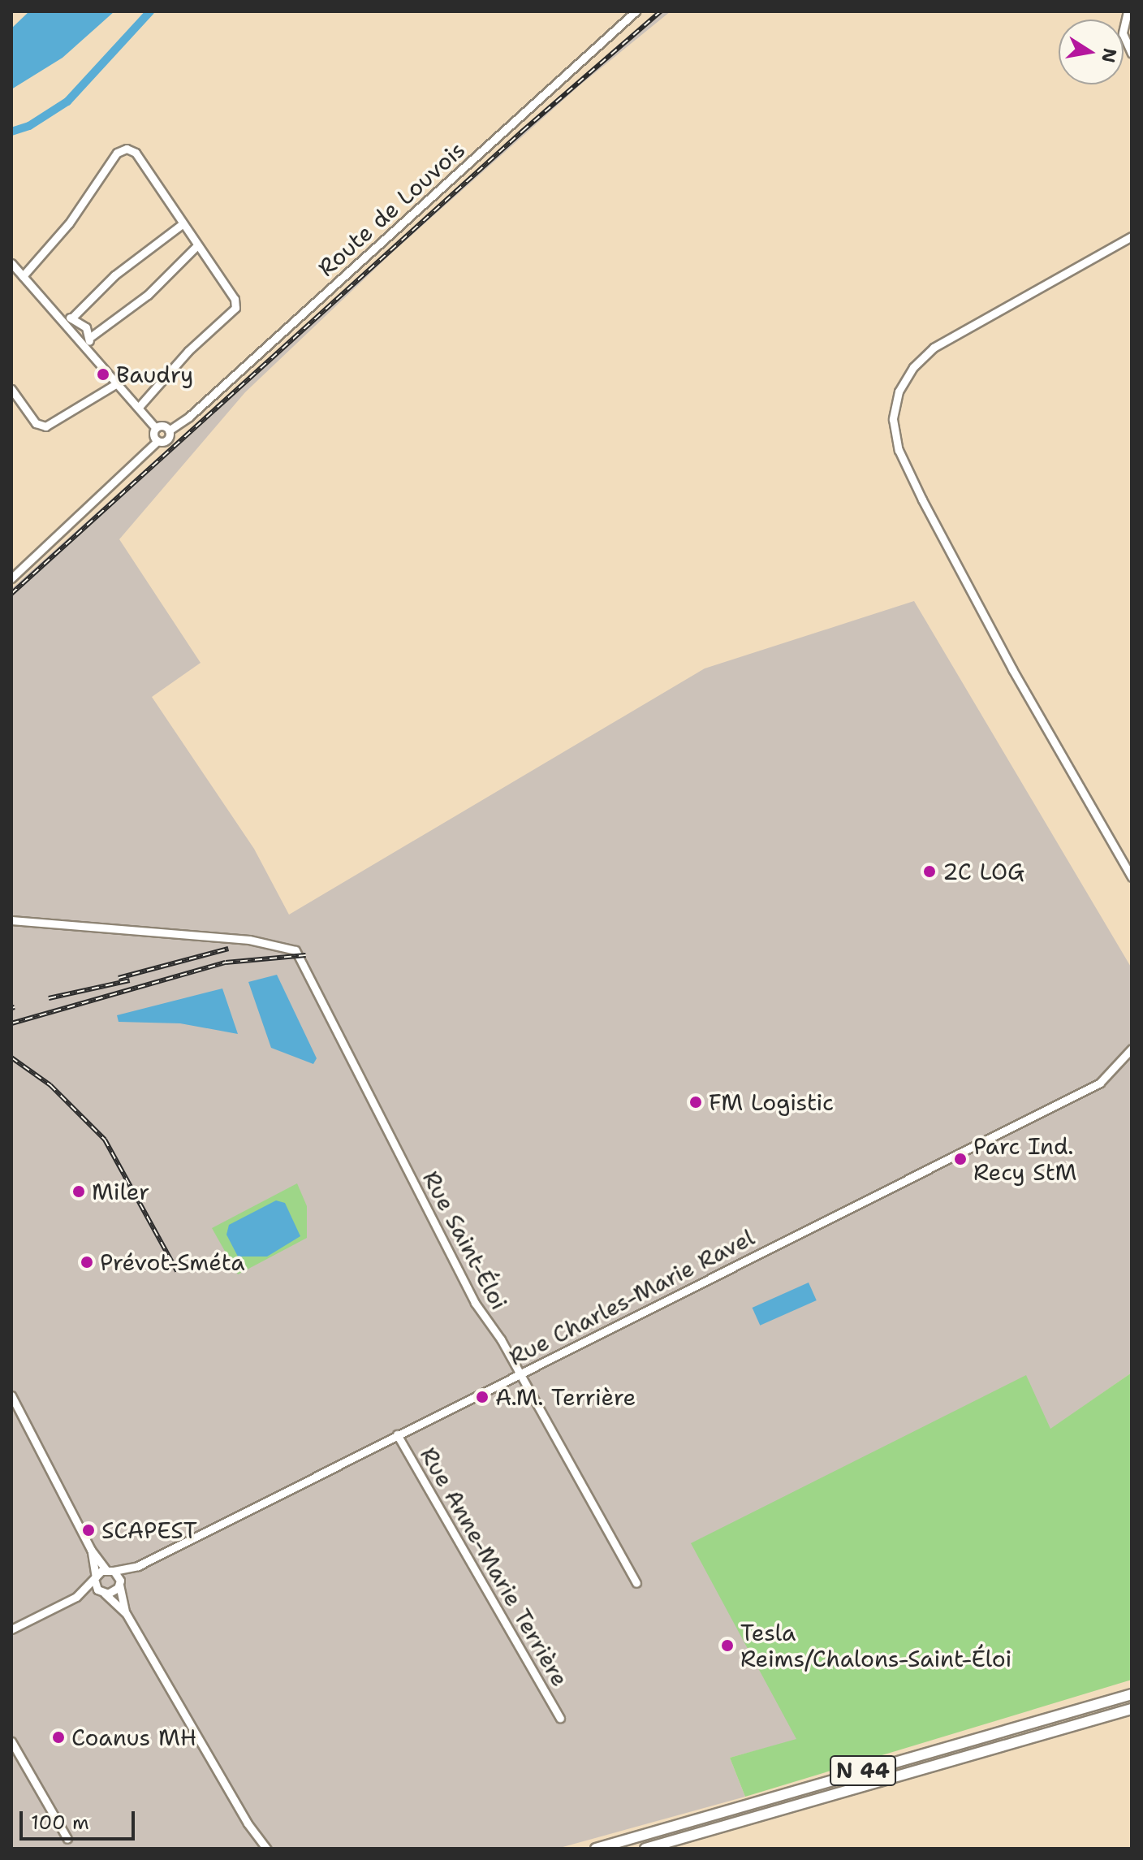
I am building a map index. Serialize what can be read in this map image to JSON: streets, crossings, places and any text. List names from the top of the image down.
{
  "streets": {
    "main road": ["N 44"],
    "street": [
      "Route de Louvois",
      "Rue Saint-Éloi",
      "Rue Charles-Marie Ravel",
      "Rue Anne-Marie Terrière"
    ]
  },
  "crossings": [
    ["Rue Saint-Éloi", "Rue Charles-Marie Ravel"],
    ["Rue Charles-Marie Ravel", "Rue Anne-Marie Terrière"]
  ],
  "places": [
    "Baudry",
    "2C LOG",
    "FM Logistic",
    "Parc Ind. Recy StM",
    "Miler",
    "Prévot-Sméta",
    "A.M. Terrière",
    "SCAPEST",
    "Tesla Reims/Chalons-Saint-Éloi",
    "Coanus MH"
  ],
  "scale_bar": "100 m",
  "north": "right"
}
